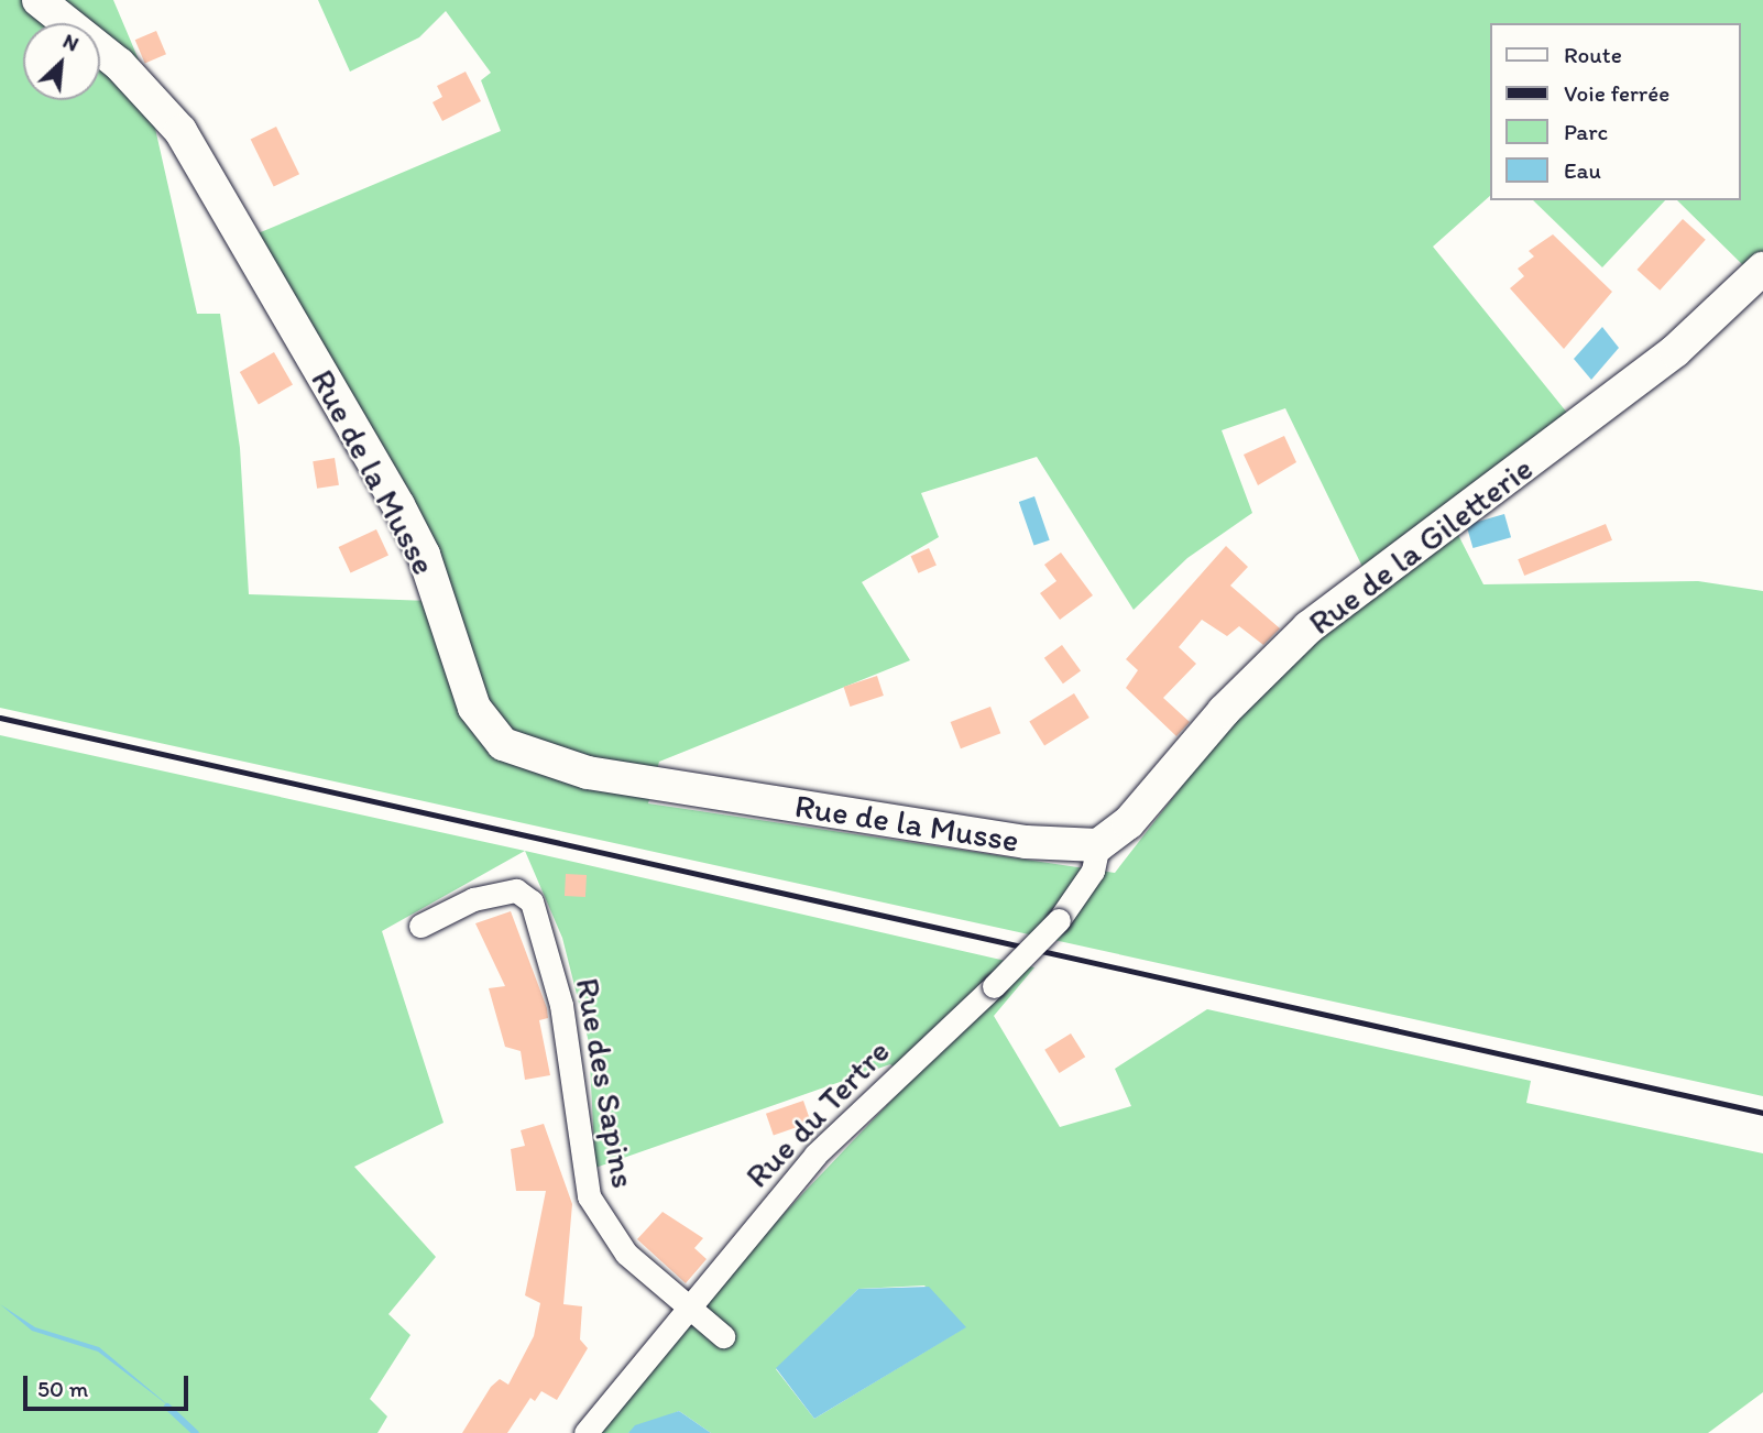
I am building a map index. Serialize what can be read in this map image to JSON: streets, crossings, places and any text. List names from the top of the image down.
{
  "streets": {
    "street": [
      "Rue de la Musse",
      "Rue de la Giletterie",
      "Rue des Sapins",
      "Rue du Tertre"
    ]
  },
  "crossings": [
    ["Rue de la Musse", "Rue de la Giletterie"],
    ["Rue de la Musse", "Rue du Tertre"],
    ["Rue de la Giletterie", "Rue du Tertre"],
    ["Rue des Sapins", "Rue du Tertre"]
  ],
  "legend": [
    "Route",
    "Voie ferrée",
    "Parc",
    "Eau"
  ],
  "scale_bar": "50 m",
  "north": "top right"
}
